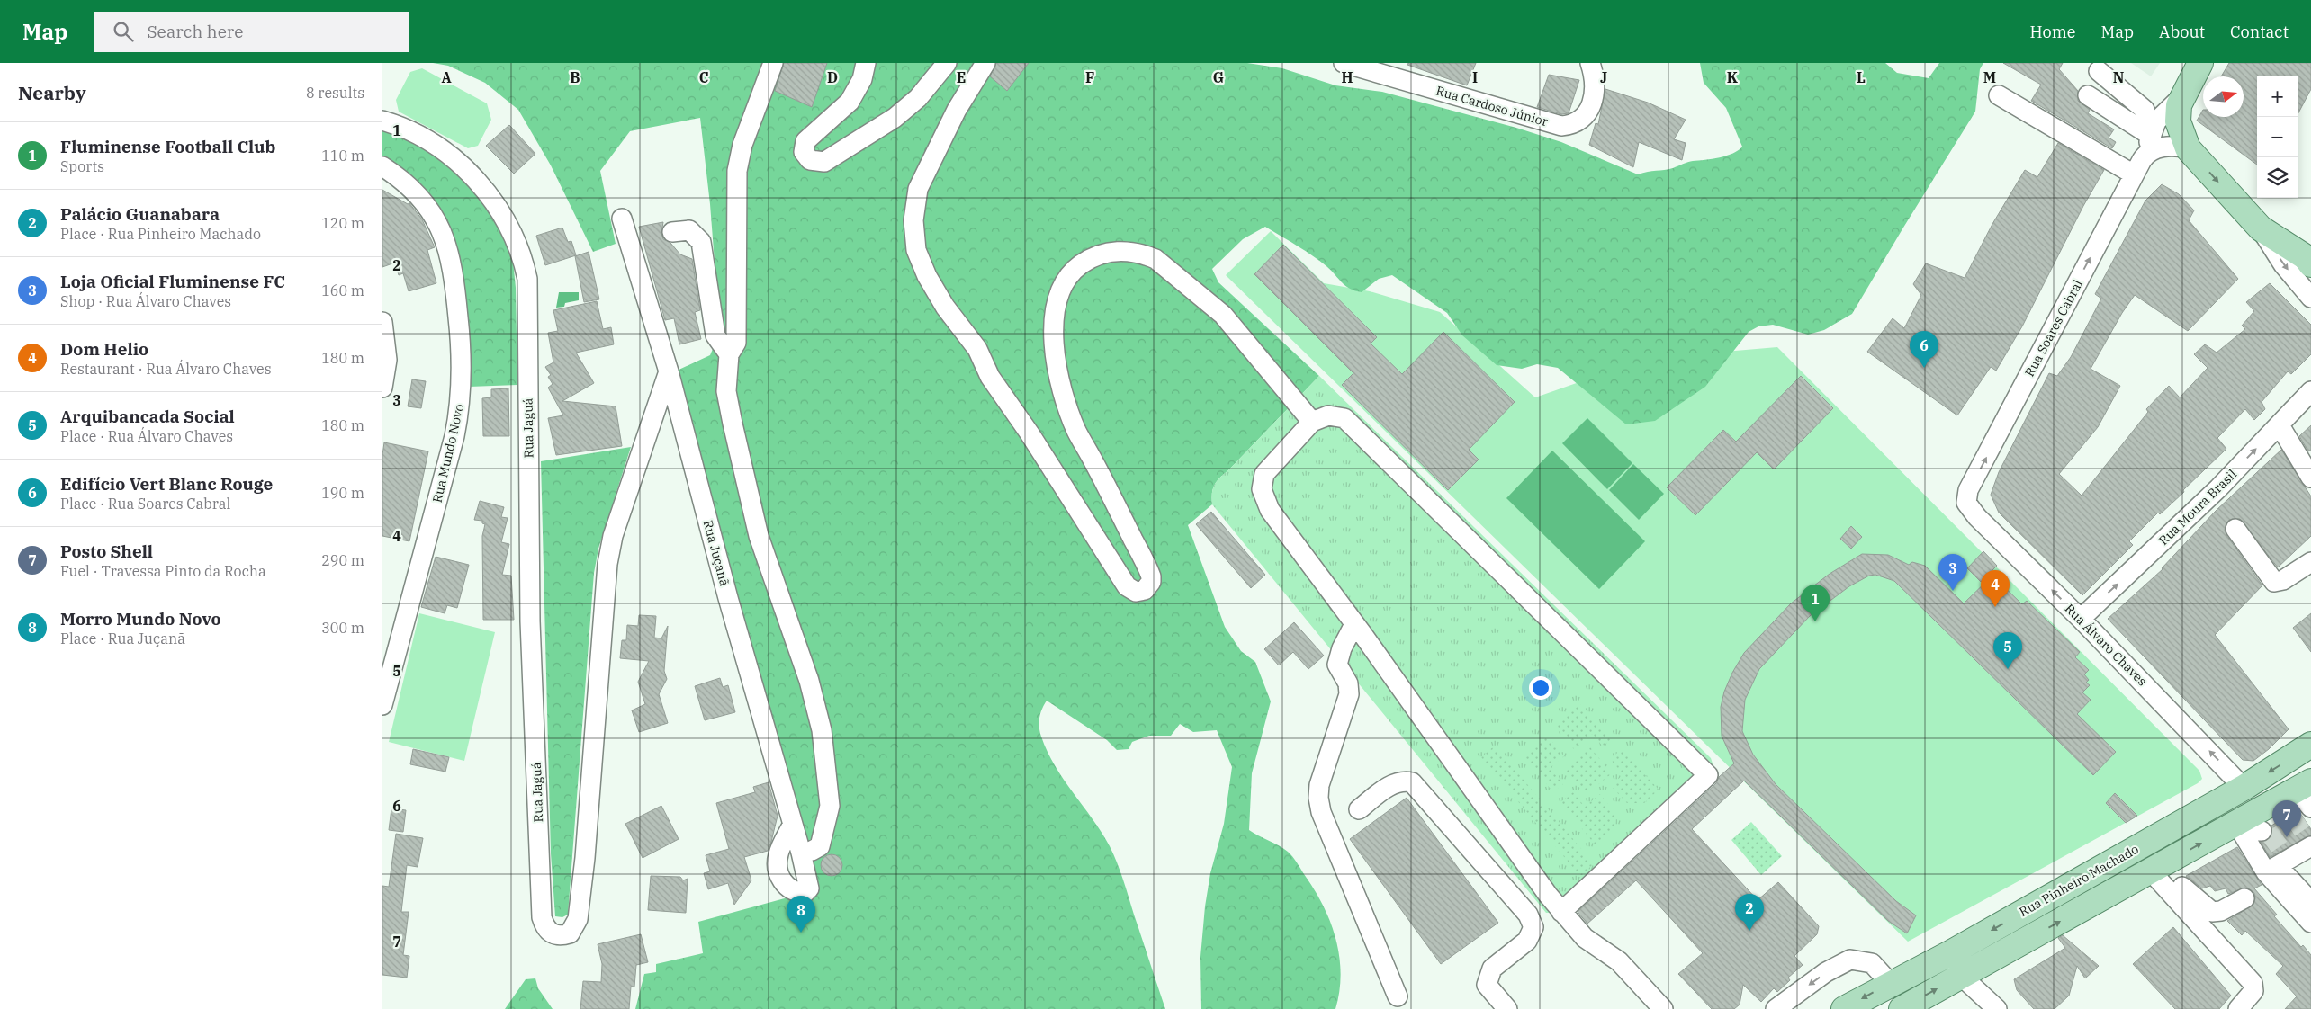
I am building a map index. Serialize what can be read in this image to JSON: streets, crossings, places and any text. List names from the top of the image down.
{
  "streets": {
    "main road": ["Rua Soares Cabral", "Rua Pinheiro Machado"],
    "street": [
      "Rua Cardoso Júnior",
      "Rua Jaguá",
      "Rua Mundo Novo",
      "Rua Moura Brasil",
      "Rua Juçanã",
      "Rua Álvaro Chaves"
    ]
  },
  "crossings": [
    ["Rua Soares Cabral", "Rua Álvaro Chaves"],
    ["Rua Jaguá", "Rua Juçanã"],
    ["Rua Moura Brasil", "Rua Álvaro Chaves"],
    ["Rua Álvaro Chaves", "Rua Pinheiro Machado"]
  ],
  "one_way": ["Rua Soares Cabral", "Rua Moura Brasil", "Rua Álvaro Chaves"],
  "north": "right",
  "page": {
    "header": "Map",
    "search": "Search here",
    "nav": [
      "Home",
      "Map",
      "About",
      "Contact"
    ],
    "heading": ["Nearby", "8 results"],
    "map_buttons": ["+", "−"],
    "list": [
      {
        "mark": "1",
        "name": "Fluminense Football Club",
        "note": "Sports",
        "value": "110 m"
      },
      {
        "mark": "2",
        "name": "Palácio Guanabara",
        "note": "Place · Rua Pinheiro Machado",
        "value": "120 m"
      },
      {
        "mark": "3",
        "name": "Loja Oficial Fluminense FC",
        "note": "Shop · Rua Álvaro Chaves",
        "value": "160 m"
      },
      {
        "mark": "4",
        "name": "Dom Helio",
        "note": "Restaurant · Rua Álvaro Chaves",
        "value": "180 m"
      },
      {
        "mark": "5",
        "name": "Arquibancada Social",
        "note": "Place · Rua Álvaro Chaves",
        "value": "180 m"
      },
      {
        "mark": "6",
        "name": "Edifício Vert Blanc Rouge",
        "note": "Place · Rua Soares Cabral",
        "value": "190 m"
      },
      {
        "mark": "7",
        "name": "Posto Shell",
        "note": "Fuel · Travessa Pinto da Rocha",
        "value": "290 m"
      },
      {
        "mark": "8",
        "name": "Morro Mundo Novo",
        "note": "Place · Rua Juçanã",
        "value": "300 m"
      }
    ],
    "pins": [
      "6",
      "3",
      "4",
      "1",
      "5",
      "7",
      "2",
      "8"
    ]
  },
  "grid": {
    "columns": [
      "A",
      "B",
      "C",
      "D",
      "E",
      "F",
      "G",
      "H",
      "I",
      "J",
      "K",
      "L",
      "M",
      "N"
    ],
    "rows": [
      "1",
      "2",
      "3",
      "4",
      "5",
      "6",
      "7"
    ]
  }
}
